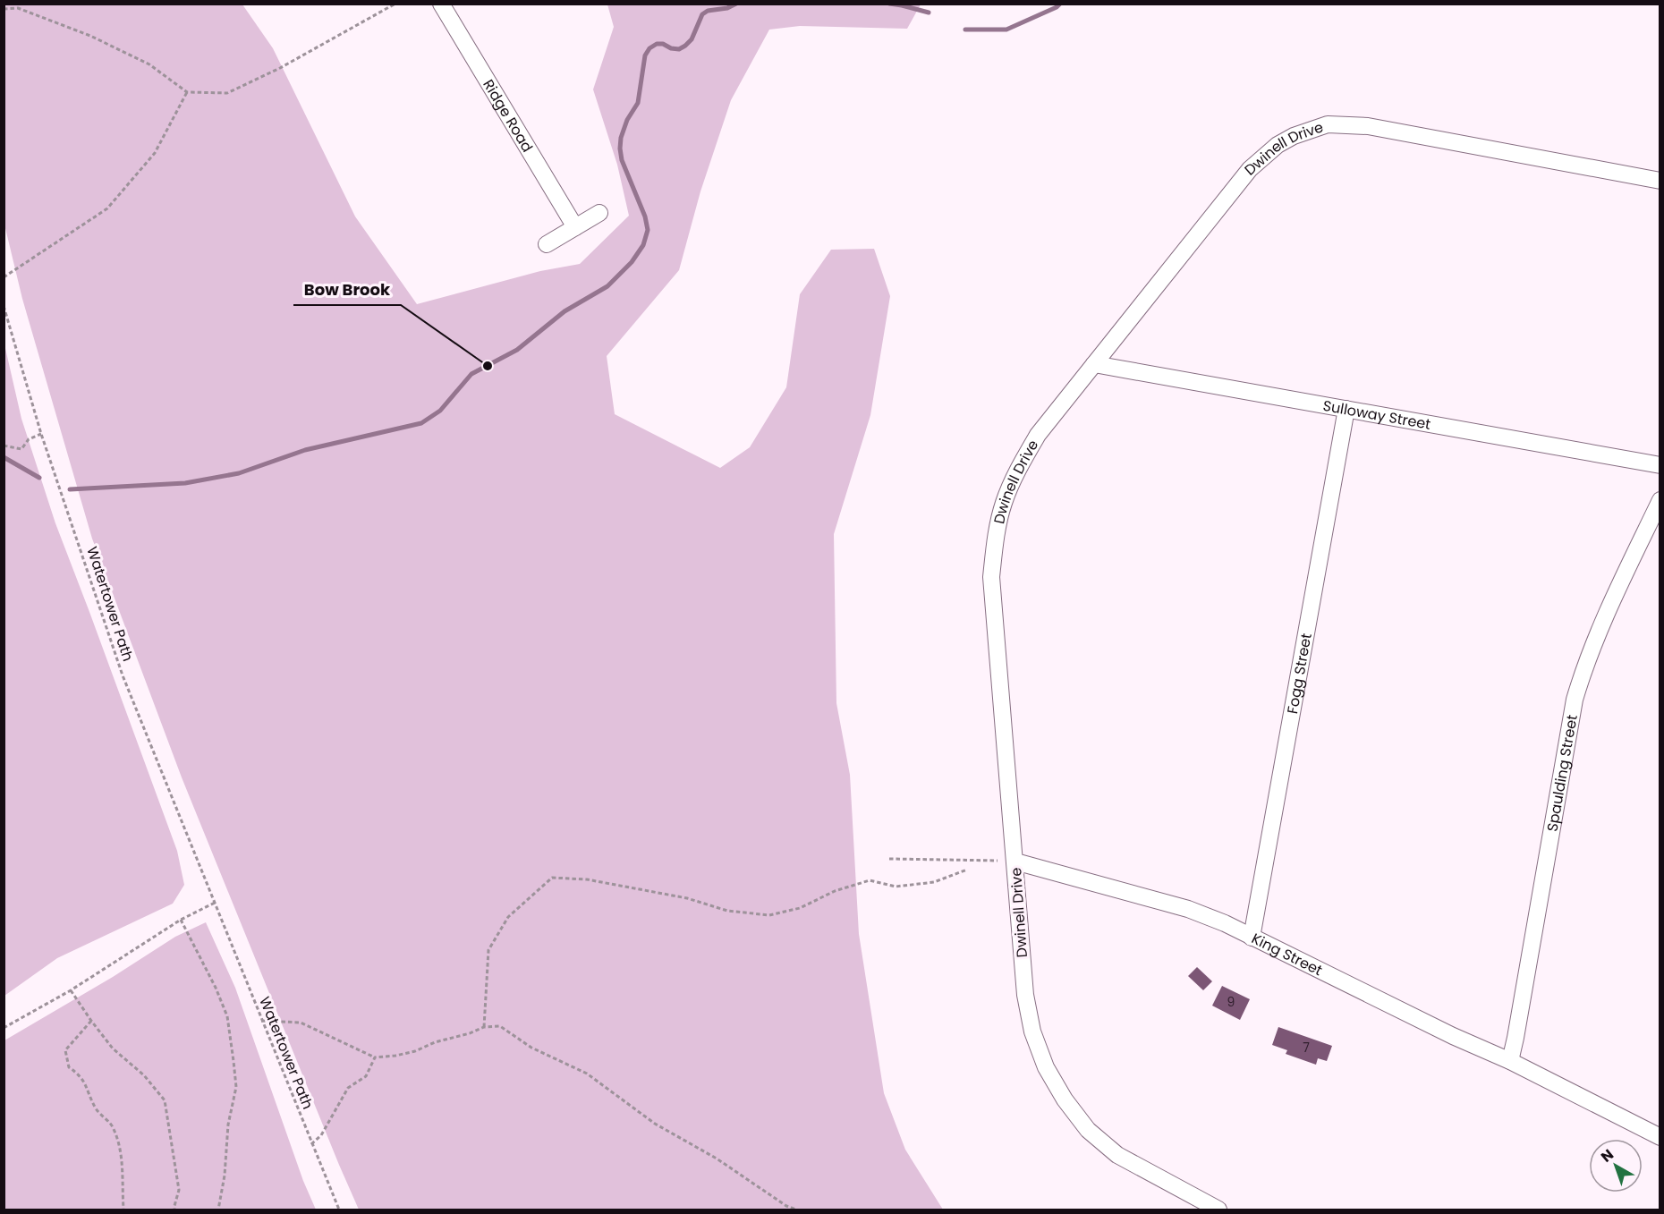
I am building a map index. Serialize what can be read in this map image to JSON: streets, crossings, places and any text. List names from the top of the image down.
{
  "streets": {
    "street": [
      "Ridge Road",
      "Dwinell Drive",
      "Sulloway Street",
      "Fogg Street",
      "Spaulding Street",
      "King Street"
    ],
    "path": ["Watertower Path"]
  },
  "crossings": [
    ["Dwinell Drive", "Sulloway Street"],
    ["Dwinell Drive", "King Street"],
    ["Sulloway Street", "Fogg Street"],
    ["Fogg Street", "King Street"],
    ["Spaulding Street", "King Street"]
  ],
  "places": ["Bow Brook"],
  "house_numbers": ["9", "7"],
  "north": "top left"
}
